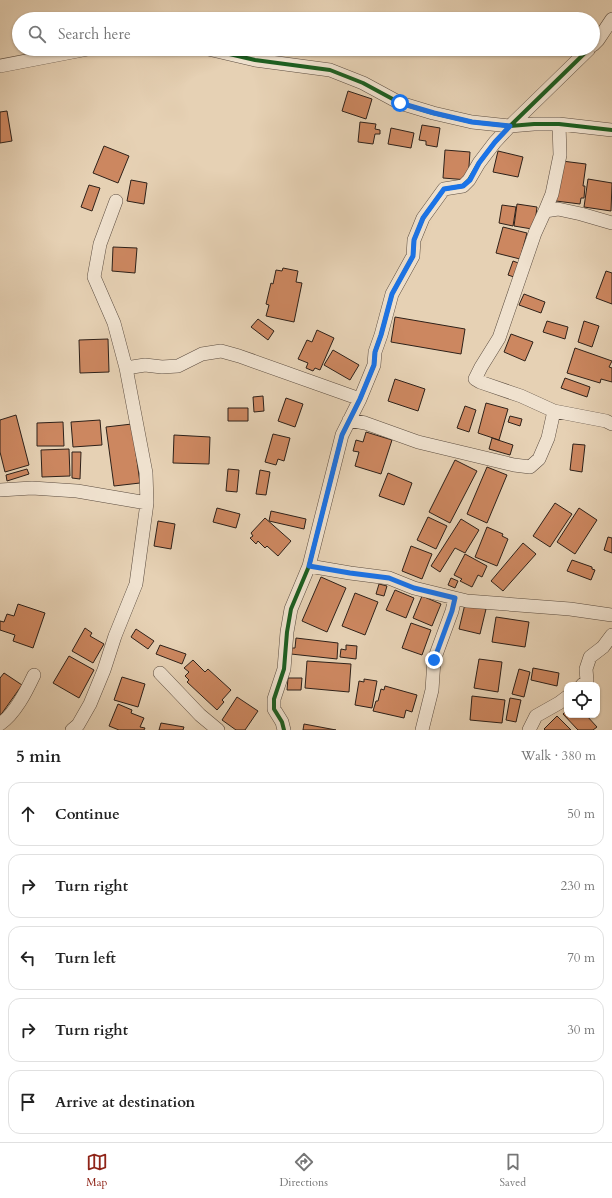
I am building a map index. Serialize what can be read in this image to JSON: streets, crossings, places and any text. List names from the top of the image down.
{
  "page": {
    "search": "Search here",
    "heading": ["5 min", "Walk · 380 m"],
    "list": [
      ["Continue", "50 m"],
      ["Turn right", "230 m"],
      ["Turn left", "70 m"],
      ["Turn right", "30 m"],
      "Arrive at destination"
    ],
    "nav": ["Map", "Directions", "Saved"]
  }
}
